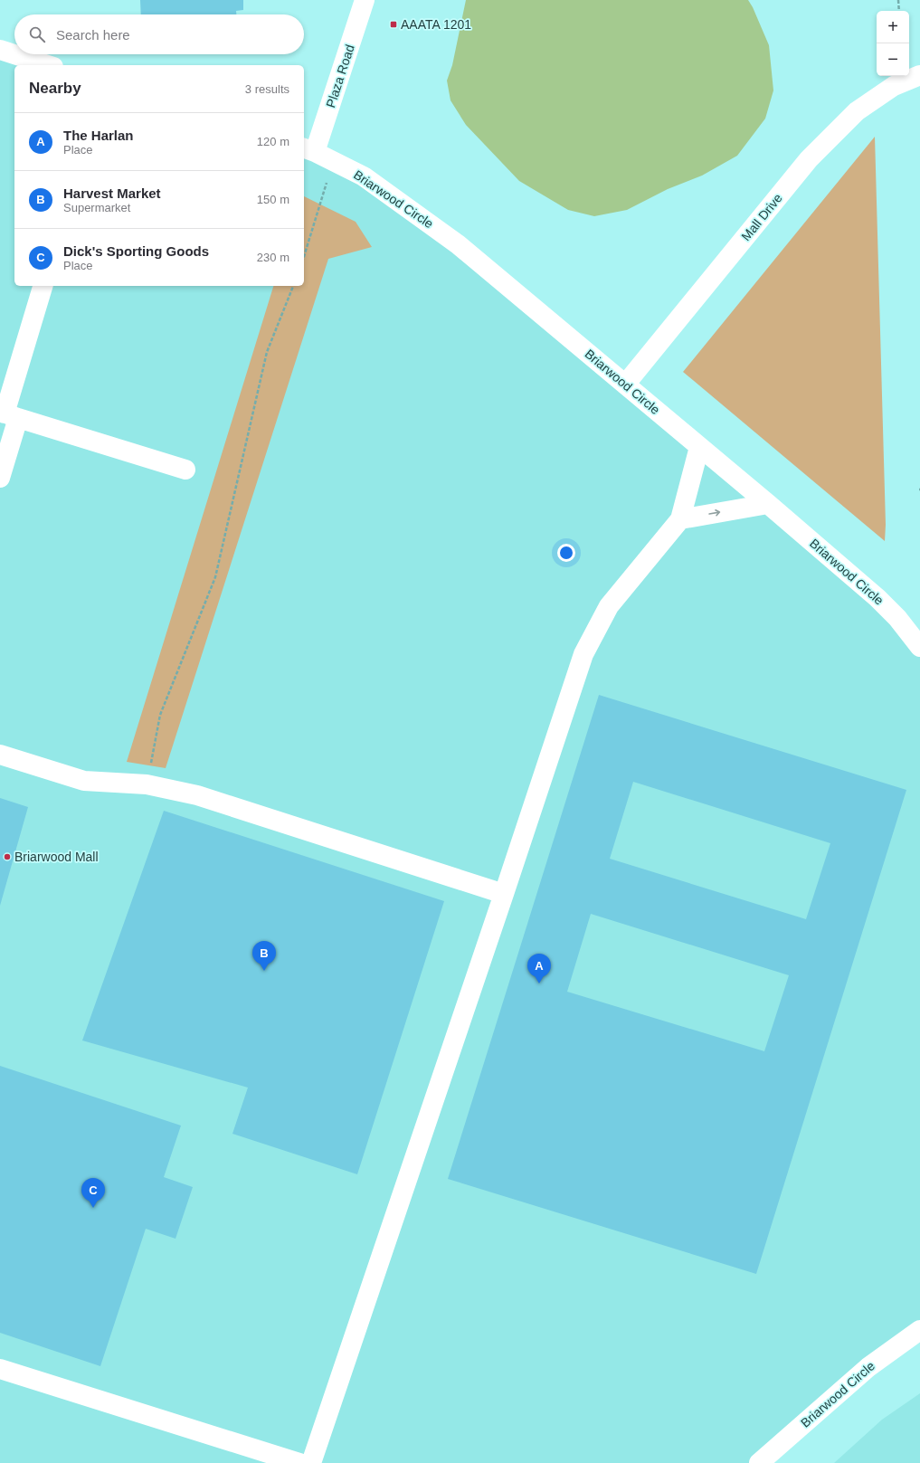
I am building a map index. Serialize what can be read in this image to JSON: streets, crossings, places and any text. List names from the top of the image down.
{
  "streets": {
    "street": ["Plaza Road", "Briarwood Circle", "Mall Drive"]
  },
  "crossings": [
    ["Plaza Road", "Briarwood Circle"],
    ["Briarwood Circle", "Mall Drive"]
  ],
  "places": {
    "transit": ["AAATA 1201"],
    "other": ["Briarwood Mall"]
  },
  "page": {
    "map_buttons": ["+", "−"],
    "search": "Search here",
    "heading": ["Nearby", "3 results"],
    "list": [
      {
        "mark": "A",
        "name": "The Harlan",
        "note": "Place",
        "value": "120 m"
      },
      {
        "mark": "B",
        "name": "Harvest Market",
        "note": "Supermarket",
        "value": "150 m"
      },
      {
        "mark": "C",
        "name": "Dick's Sporting Goods",
        "note": "Place",
        "value": "230 m"
      }
    ],
    "pins": ["B", "A", "C"]
  }
}
